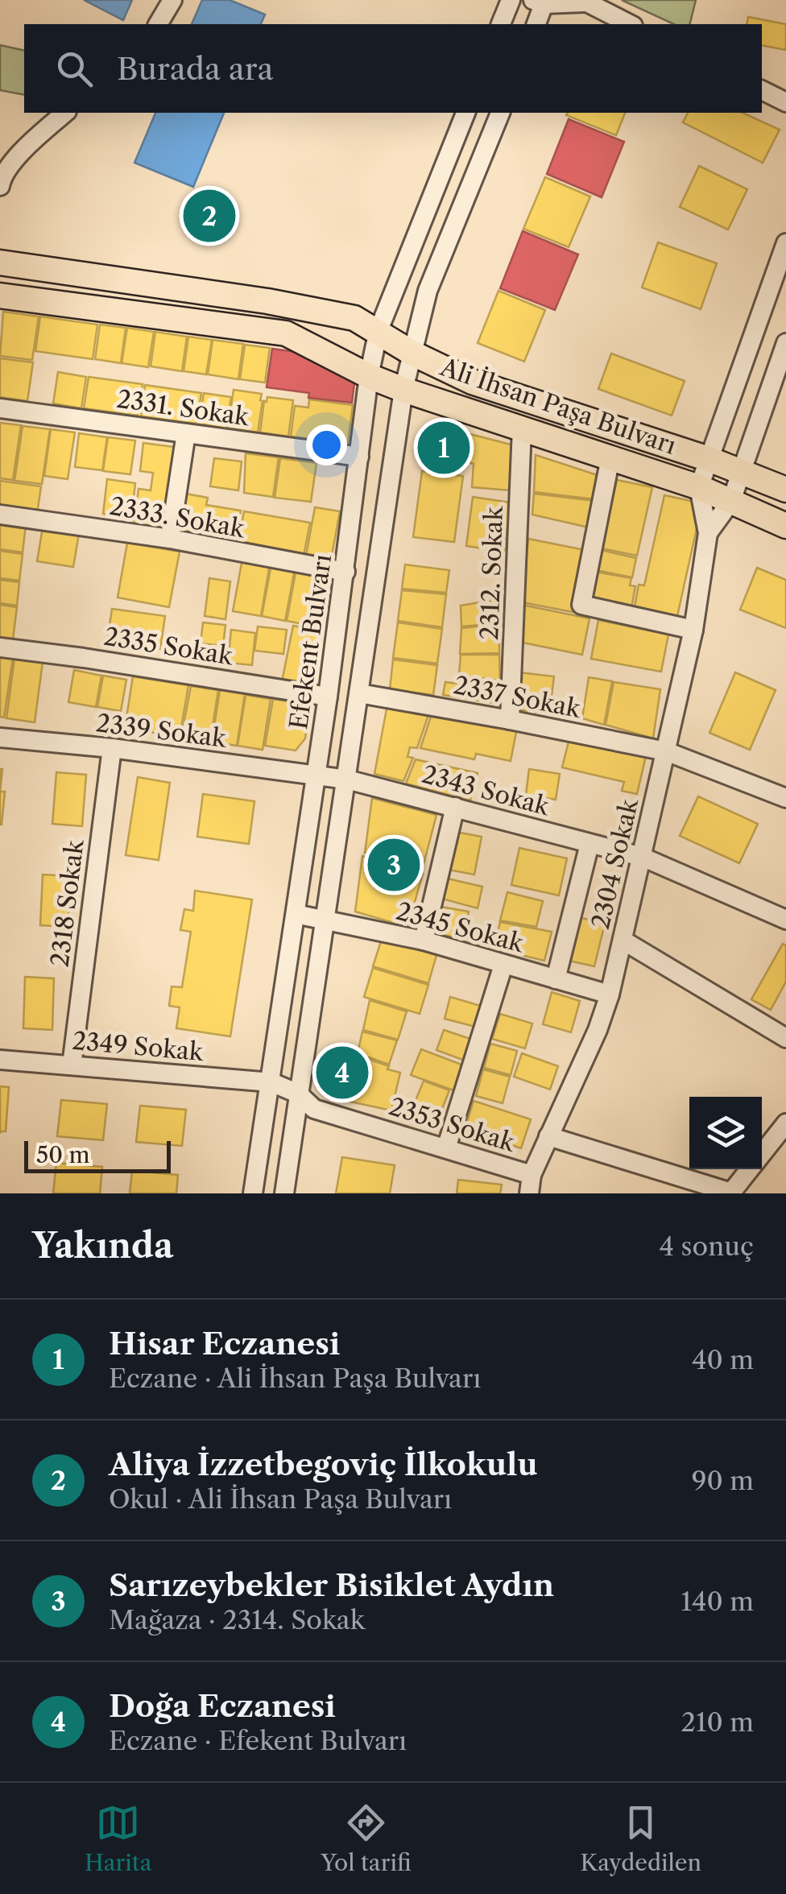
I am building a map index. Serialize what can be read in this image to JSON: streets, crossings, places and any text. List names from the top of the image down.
{
  "streets": {
    "main road": ["Ali İhsan Paşa Bulvarı"],
    "street": [
      "2331. Sokak",
      "2333. Sokak",
      "2312. Sokak",
      "Efekent Bulvarı",
      "2335 Sokak",
      "2337 Sokak",
      "2339 Sokak",
      "2343 Sokak",
      "2304 Sokak",
      "2318 Sokak",
      "2345 Sokak",
      "2349 Sokak",
      "2353 Sokak"
    ]
  },
  "crossings": [
    ["Ali İhsan Paşa Bulvarı", "2312. Sokak"],
    ["Ali İhsan Paşa Bulvarı", "Efekent Bulvarı"],
    ["2331. Sokak", "Efekent Bulvarı"],
    ["2333. Sokak", "Efekent Bulvarı"],
    ["2312. Sokak", "2337 Sokak"],
    ["Efekent Bulvarı", "2335 Sokak"],
    ["Efekent Bulvarı", "2339 Sokak"],
    ["Efekent Bulvarı", "2343 Sokak"],
    ["Efekent Bulvarı", "2345 Sokak"],
    ["Efekent Bulvarı", "2349 Sokak"],
    ["Efekent Bulvarı", "2353 Sokak"],
    ["2337 Sokak", "2304 Sokak"],
    ["2339 Sokak", "2343 Sokak"],
    ["2339 Sokak", "2318 Sokak"],
    ["2343 Sokak", "2304 Sokak"],
    ["2304 Sokak", "2345 Sokak"],
    ["2304 Sokak", "2353 Sokak"],
    ["2318 Sokak", "2349 Sokak"],
    ["2349 Sokak", "2353 Sokak"]
  ],
  "scale_bar": "50 m",
  "page": {
    "search": "Burada ara",
    "pins": [
      "2",
      "1",
      "3",
      "4"
    ],
    "scale": "50 m",
    "heading": ["Yakında", "4 sonuç"],
    "list": [
      {
        "mark": "1",
        "name": "Hisar Eczanesi",
        "note": "Eczane · Ali İhsan Paşa Bulvarı",
        "value": "40 m"
      },
      {
        "mark": "2",
        "name": "Aliya İzzetbegoviç İlkokulu",
        "note": "Okul · Ali İhsan Paşa Bulvarı",
        "value": "90 m"
      },
      {
        "mark": "3",
        "name": "Sarızeybekler Bisiklet Aydın",
        "note": "Mağaza · 2314. Sokak",
        "value": "140 m"
      },
      {
        "mark": "4",
        "name": "Doğa Eczanesi",
        "note": "Eczane · Efekent Bulvarı",
        "value": "210 m"
      }
    ],
    "nav": ["Harita", "Yol tarifi", "Kaydedilen"]
  }
}
